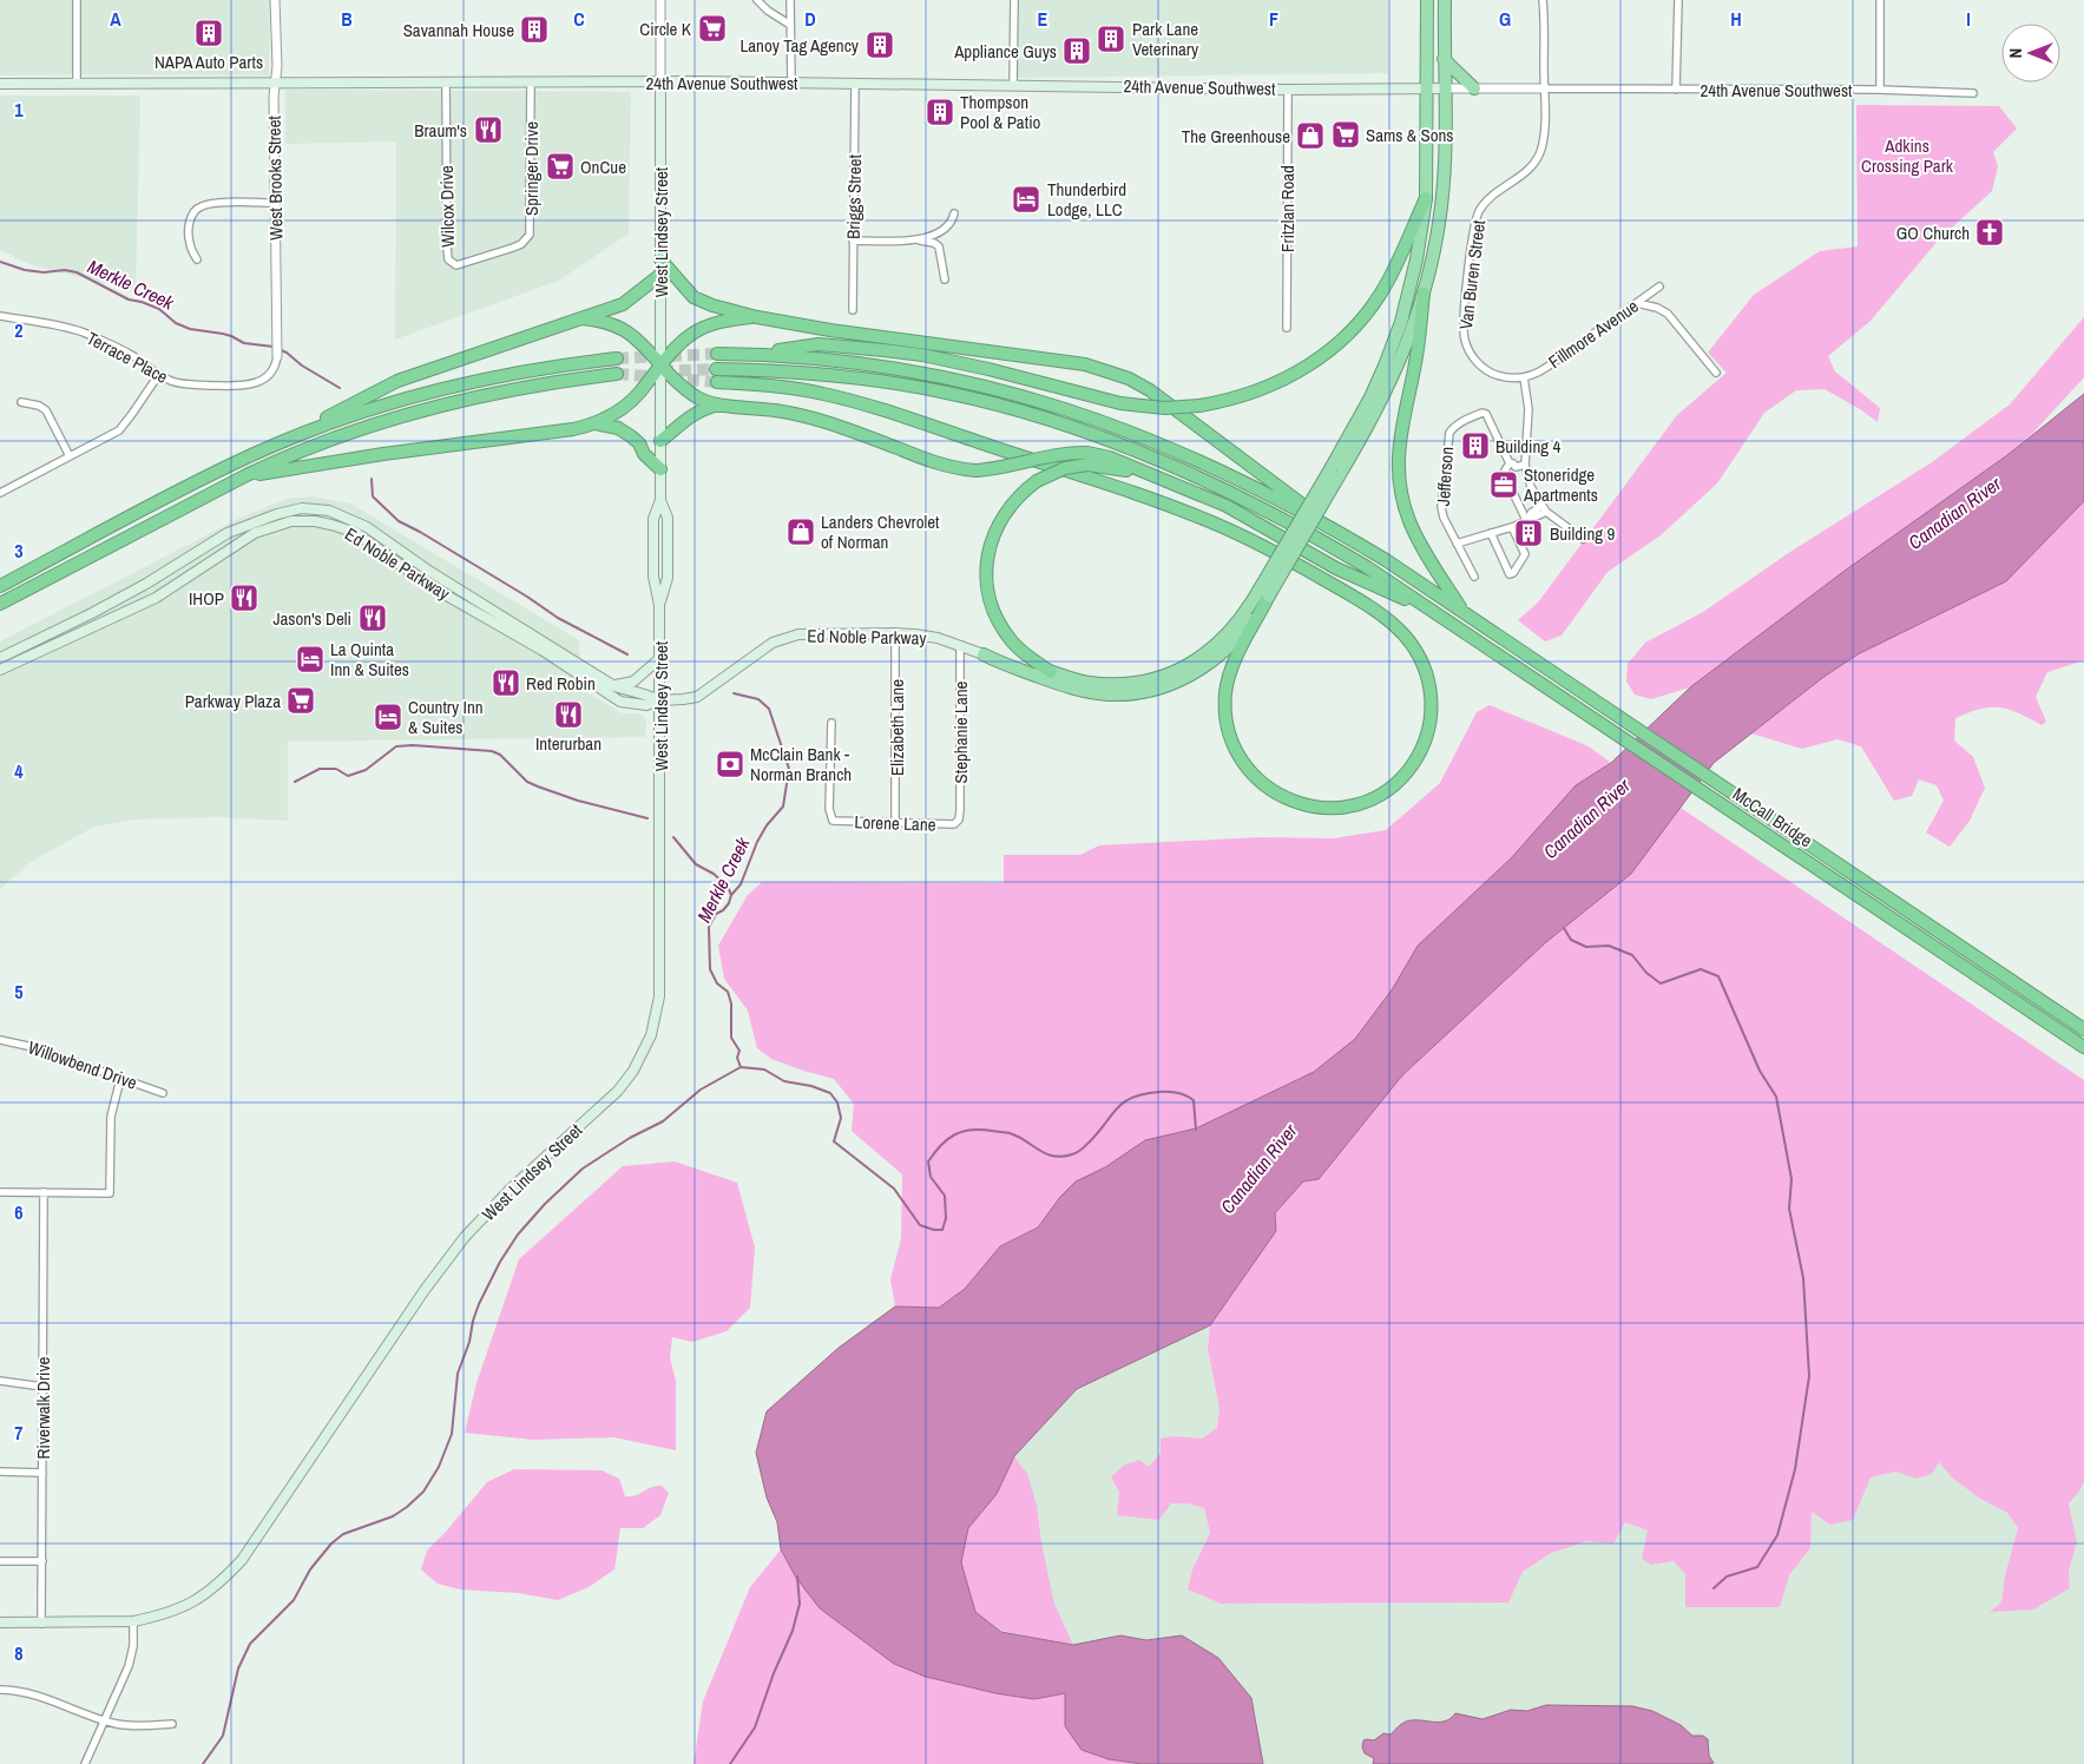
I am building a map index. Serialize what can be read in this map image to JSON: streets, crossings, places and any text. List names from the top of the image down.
{
  "streets": {
    "highway": ["McCall Bridge"],
    "main road": ["24th Avenue Southwest", "West Lindsey Street", "Ed Noble Parkway"],
    "street": [
      "Springer Drive",
      "West Brooks Street",
      "Briggs Street",
      "Wilcox Drive",
      "Fritzlan Road",
      "Van Buren Street",
      "Fillmore Avenue",
      "Terrace Place",
      "Jefferson",
      "Elizabeth Lane",
      "Stephanie Lane",
      "Lorene Lane",
      "Willowbend Drive",
      "Riverwalk Drive"
    ]
  },
  "crossings": [
    ["24th Avenue Southwest", "Springer Drive"],
    ["24th Avenue Southwest", "West Brooks Street"],
    ["24th Avenue Southwest", "Briggs Street"],
    ["24th Avenue Southwest", "Wilcox Drive"],
    ["24th Avenue Southwest", "Fritzlan Road"],
    ["24th Avenue Southwest", "West Lindsey Street"],
    ["24th Avenue Southwest", "Van Buren Street"],
    ["Springer Drive", "Wilcox Drive"],
    ["West Brooks Street", "Terrace Place"],
    ["West Lindsey Street", "Ed Noble Parkway"],
    ["West Lindsey Street", "Riverwalk Drive"],
    ["Van Buren Street", "Fillmore Avenue"],
    ["Ed Noble Parkway", "Elizabeth Lane"],
    ["Ed Noble Parkway", "Stephanie Lane"],
    ["Elizabeth Lane", "Lorene Lane"],
    ["Stephanie Lane", "Lorene Lane"]
  ],
  "water": ["Merkle Creek", "Canadian River"],
  "parks": ["Adkins Crossing Park"],
  "places": {
    "supermarket": [
      "Circle K",
      "Sams & Sons",
      "OnCue",
      "Parkway Plaza"
    ],
    "building": [
      "Savannah House",
      "NAPA Auto Parts",
      "Park Lane Veterinary",
      "Lanoy Tag Agency",
      "Appliance Guys",
      "Thompson Pool & Patio",
      "Building 4",
      "Building 9"
    ],
    "restaurant": [
      "Braum's",
      "IHOP",
      "Jason's Deli",
      "Red Robin",
      "Interurban"
    ],
    "shop": ["The Greenhouse", "Landers Chevrolet of Norman"],
    "hotel": ["Thunderbird Lodge, LLC", "La Quinta Inn & Suites", "Country Inn & Suites"],
    "church": ["GO Church"],
    "office": ["Stoneridge Apartments"],
    "bank": ["McClain Bank - Norman Branch"]
  },
  "north": "left",
  "grid": {
    "columns": [
      "A",
      "B",
      "C",
      "D",
      "E",
      "F",
      "G",
      "H",
      "I"
    ],
    "rows": [
      "1",
      "2",
      "3",
      "4",
      "5",
      "6",
      "7",
      "8"
    ]
  }
}
